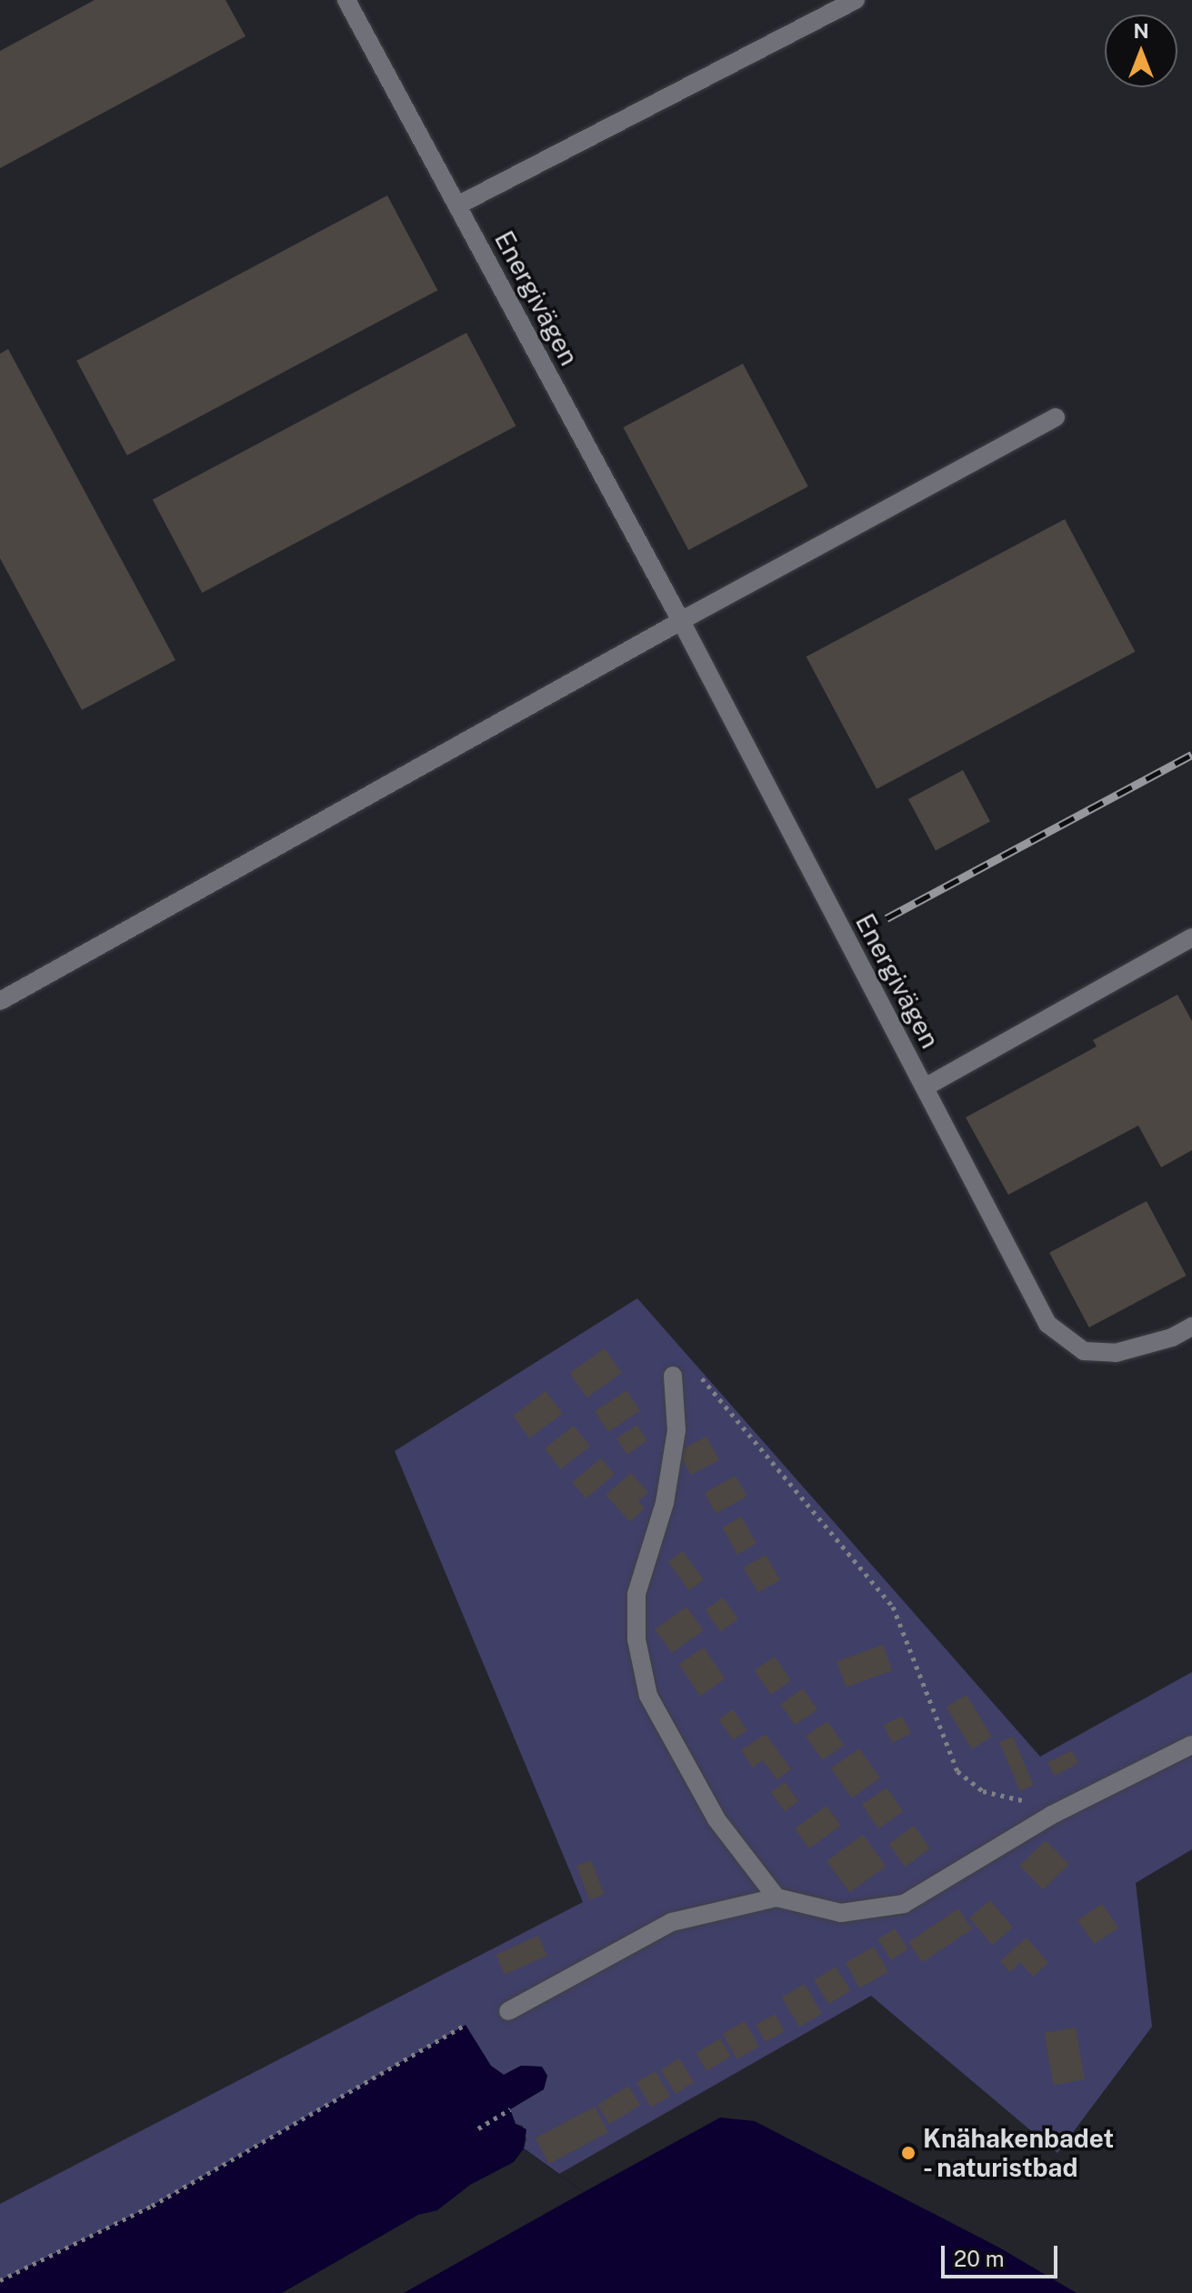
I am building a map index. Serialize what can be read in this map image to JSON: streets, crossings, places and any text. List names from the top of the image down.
{
  "streets": {
    "lane": ["Energivägen"]
  },
  "places": ["Knähakenbadet - naturistbad"],
  "scale_bar": "20 m",
  "north": "top"
}
